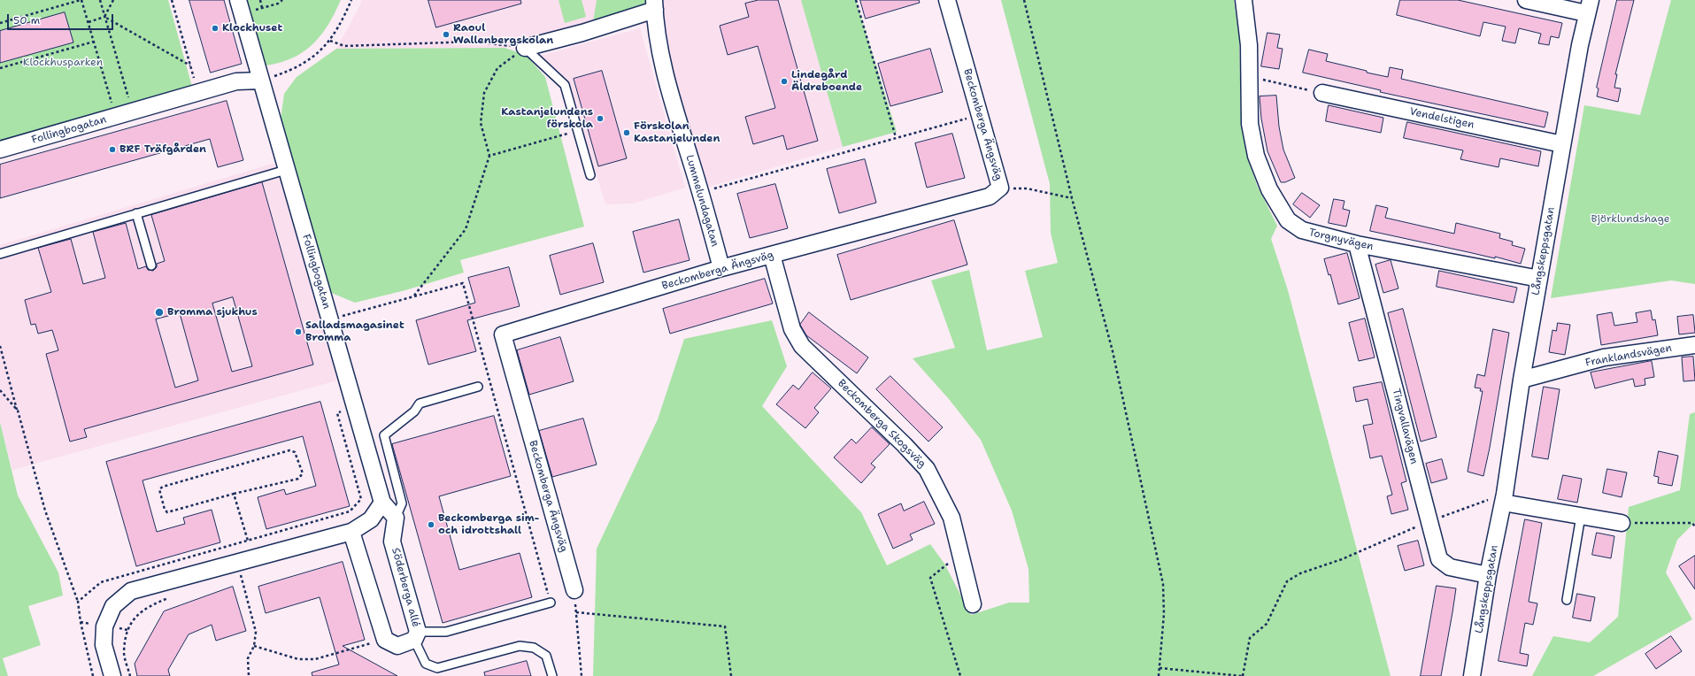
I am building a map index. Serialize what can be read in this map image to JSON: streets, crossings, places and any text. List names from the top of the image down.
{
  "streets": {
    "street": [
      "Vendelstigen",
      "Beckomberga Ängsväg",
      "Follingbogatan",
      "Lummelundagatan",
      "Torgnyvägen",
      "Långskeppsgatan",
      "Franklandsvägen",
      "Beckomberga Skogsväg",
      "Tingvallavägen",
      "Söderberga allé"
    ]
  },
  "crossings": [
    ["Vendelstigen", "Långskeppsgatan"],
    ["Beckomberga Ängsväg", "Lummelundagatan"],
    ["Beckomberga Ängsväg", "Beckomberga Skogsväg"],
    ["Torgnyvägen", "Långskeppsgatan"],
    ["Torgnyvägen", "Tingvallavägen"],
    ["Långskeppsgatan", "Franklandsvägen"],
    ["Långskeppsgatan", "Tingvallavägen"]
  ],
  "parks": ["Klockhusparken", "Björklundshage"],
  "places": [
    "Klockhuset",
    "Raoul Wallenbergskolan",
    "Lindegård Äldreboende",
    "Kastanjelundens förskola",
    "Förskolan Kastanjelunden",
    "BRF Träfgården",
    "Bromma sjukhus",
    "Salladsmagasinet Bromma",
    "Beckomberga sim- och idrottshall"
  ],
  "scale_bar": "50 m"
}
